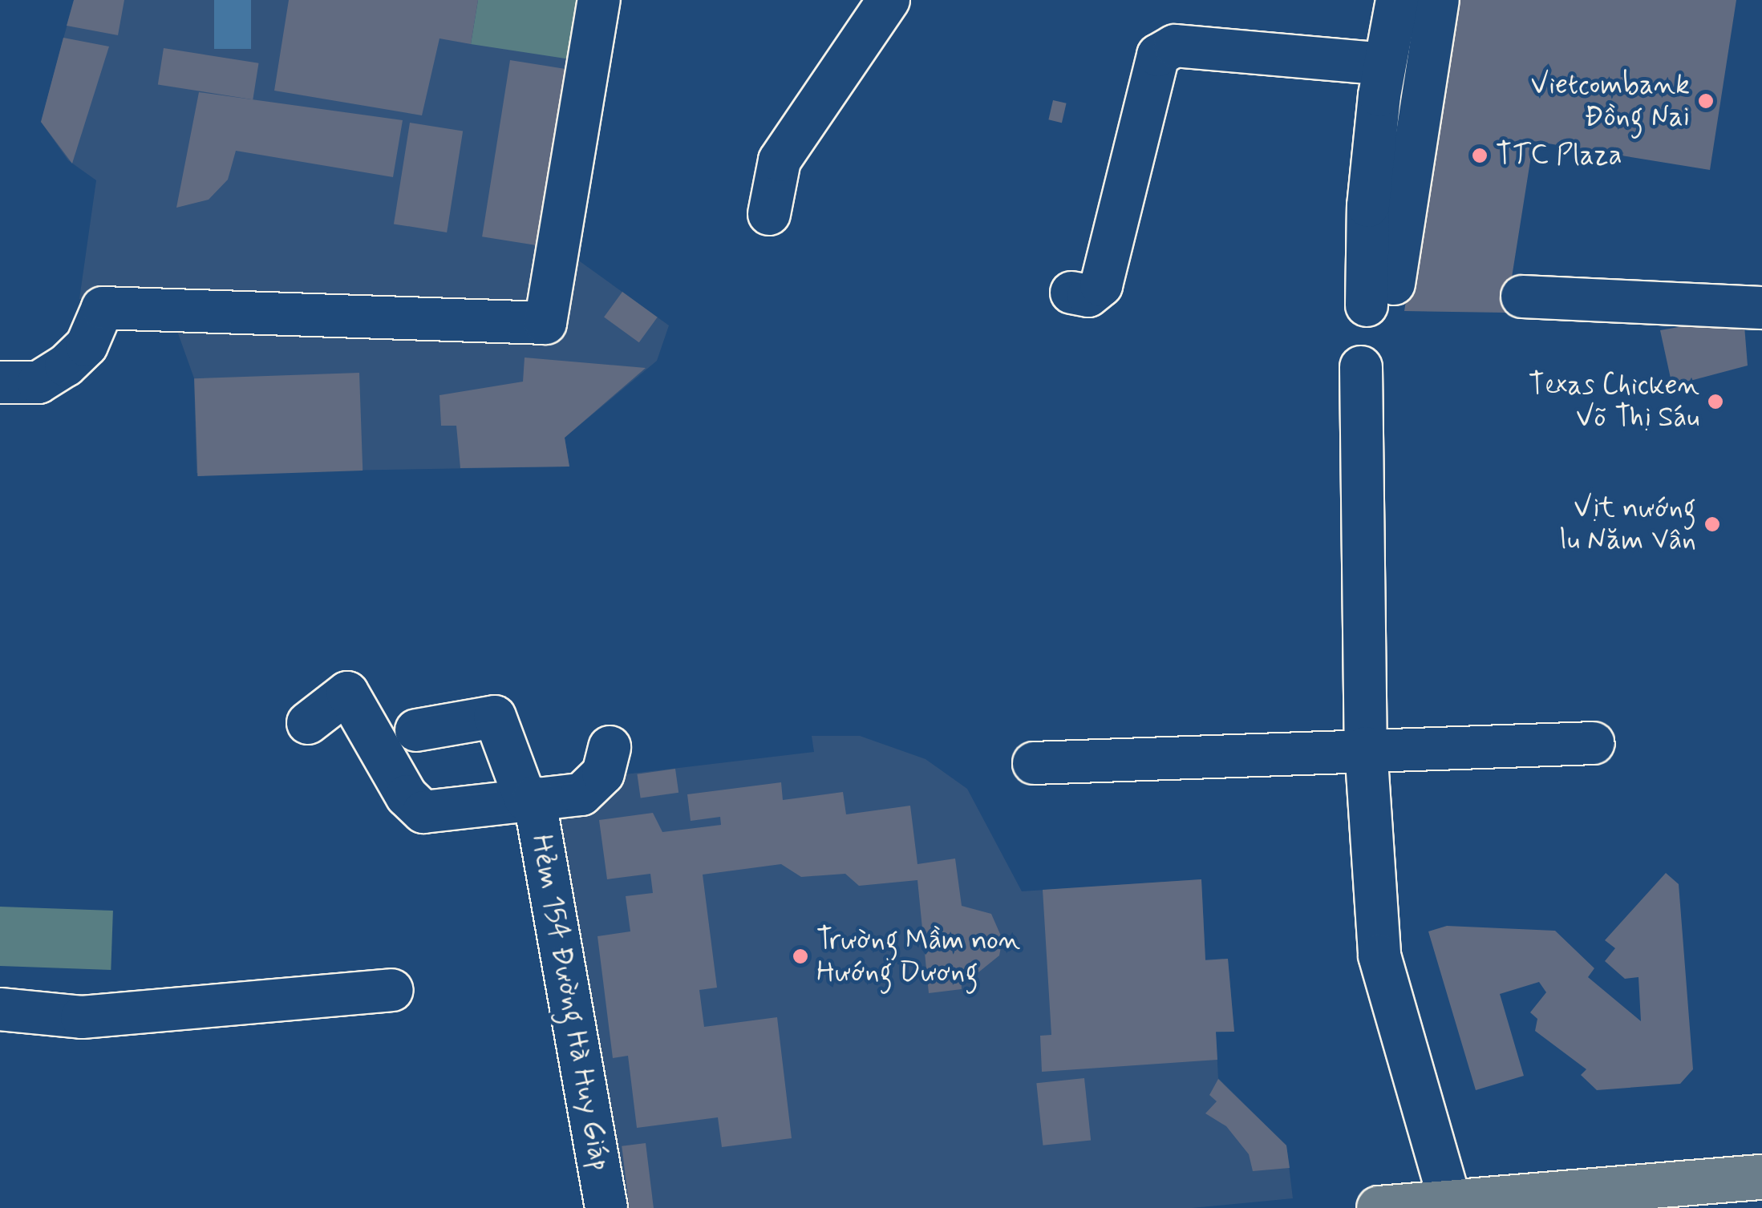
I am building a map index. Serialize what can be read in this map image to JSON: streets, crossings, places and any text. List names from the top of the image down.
{
  "streets": {
    "street": ["Hẻm 154 Đường Hà Huy Giáp"]
  },
  "places": [
    "Vietcombank Đồng Nai",
    "TTC Plaza",
    "Texas Chicken Võ Thị Sáu",
    "Vịt nướng lu Năm Vân",
    "Trường Mầm non Hướng Dương"
  ]
}
